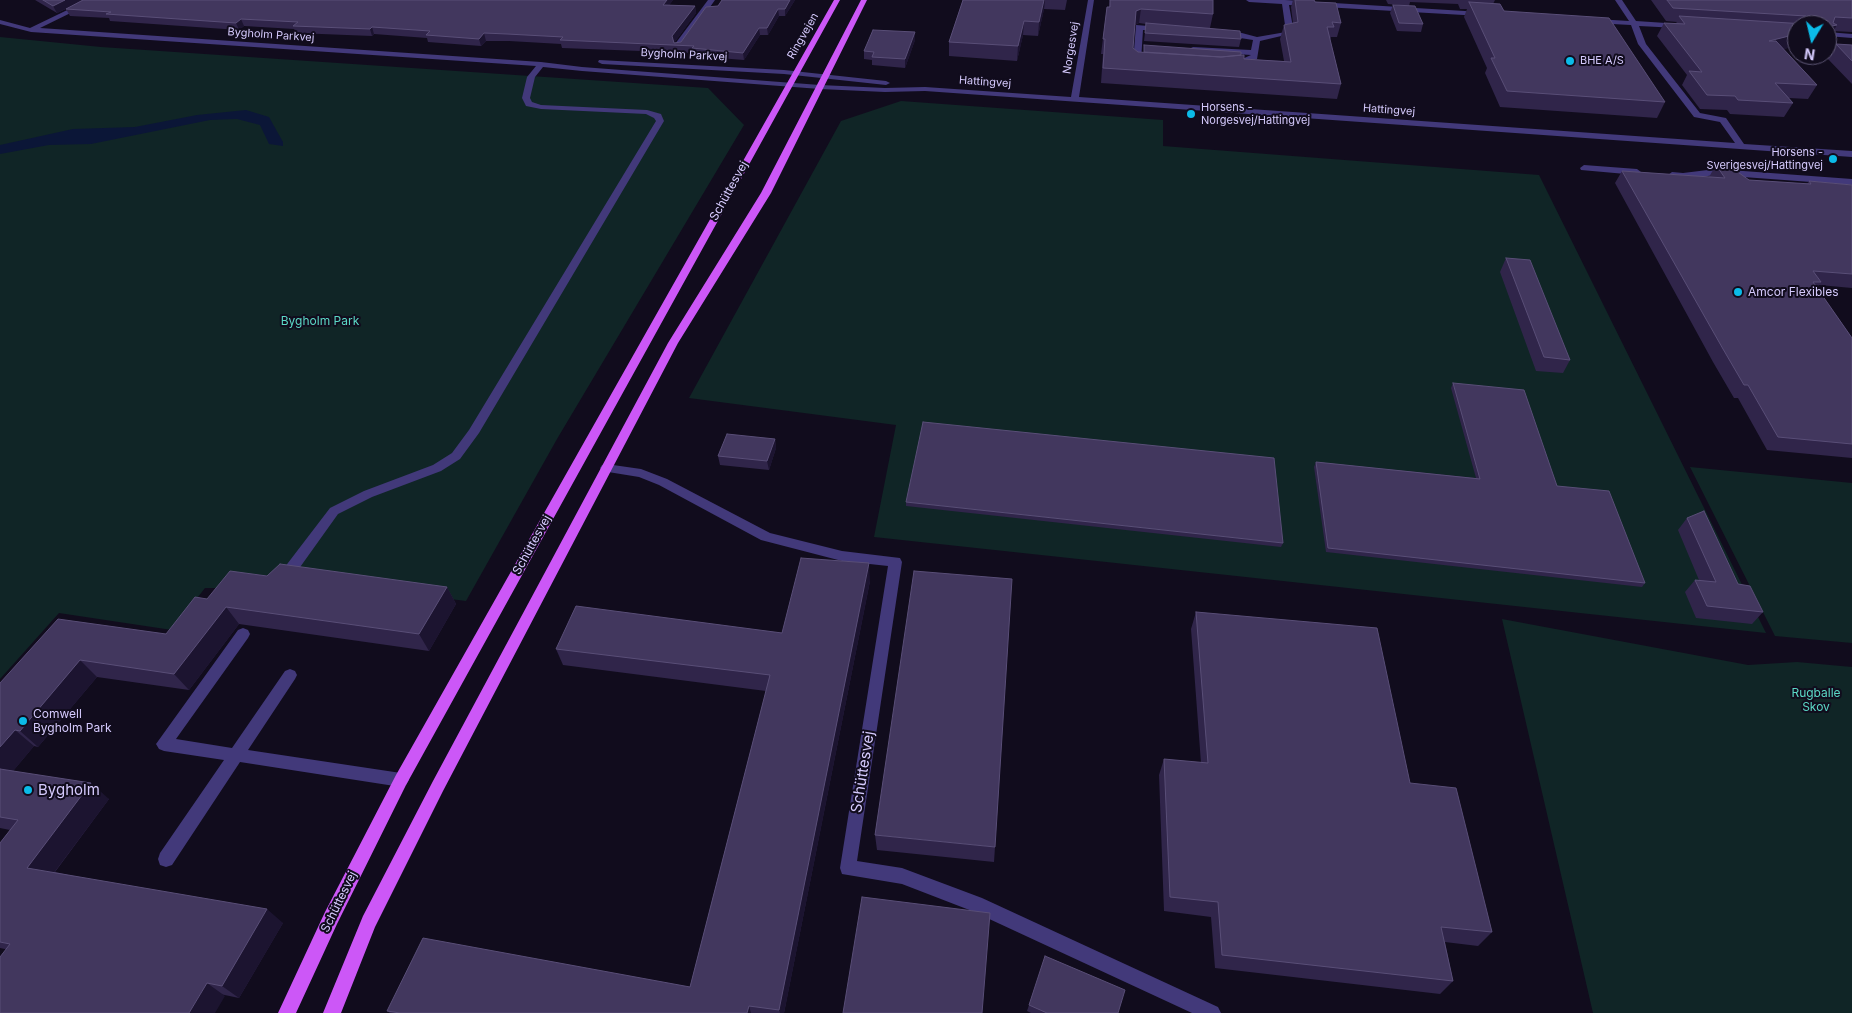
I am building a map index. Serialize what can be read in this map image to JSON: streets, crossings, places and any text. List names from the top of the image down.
{
  "streets": {
    "main road": ["Ringvejen", "Schüttesvej"],
    "street": ["Bygholm Parkvej", "Norgesvej", "Hattingvej"]
  },
  "crossings": [
    ["Bygholm Parkvej", "Ringvejen"],
    ["Bygholm Parkvej", "Hattingvej"],
    ["Bygholm Parkvej", "Schüttesvej"],
    ["Ringvejen", "Schüttesvej"],
    ["Norgesvej", "Hattingvej"]
  ],
  "parks": ["Bygholm Park", "Rugballe Skov"],
  "places": [
    "BHE A/S",
    "Horsens - Norgesvej/Hattingvej",
    "Horsens - Sverigesvej/Hattingvej",
    "Amcor Flexibles",
    "Comwell Bygholm Park",
    "Bygholm"
  ],
  "north": "bottom"
}
